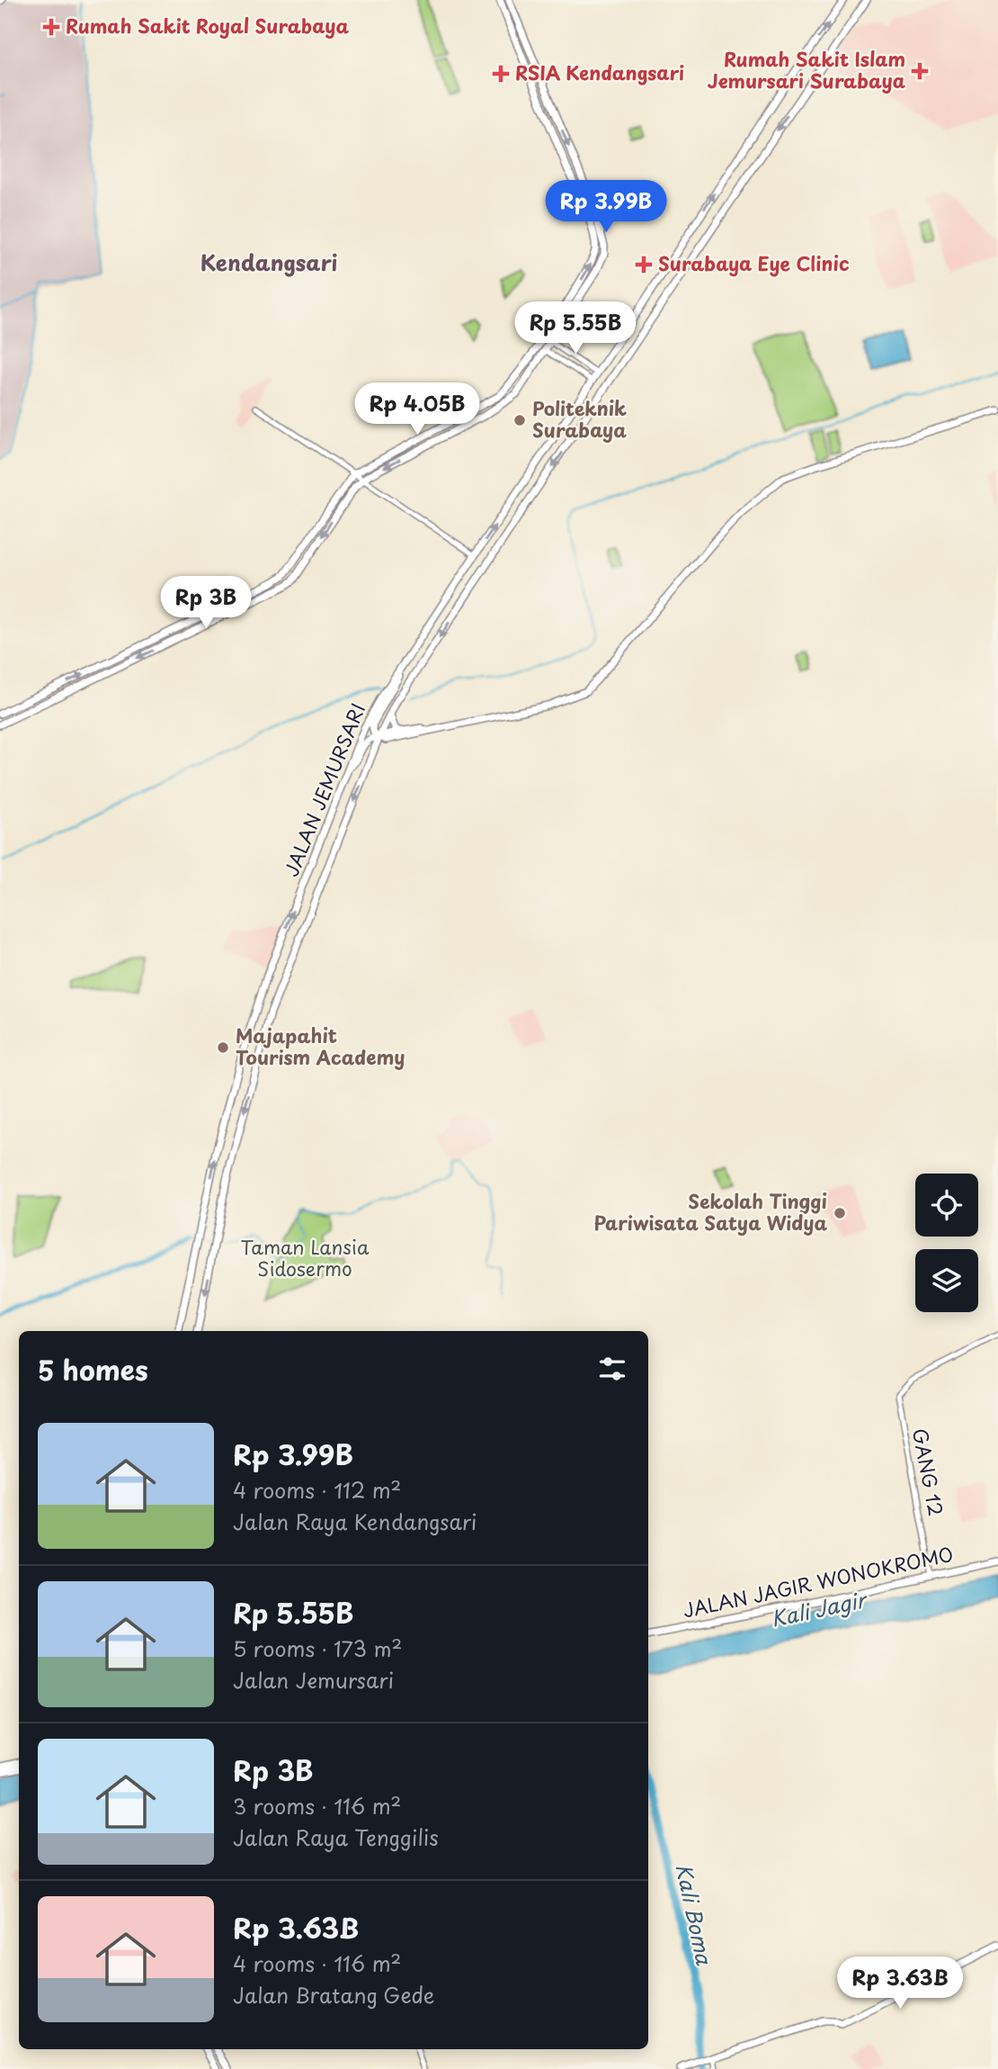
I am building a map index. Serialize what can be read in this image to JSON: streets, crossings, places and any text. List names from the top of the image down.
{
  "streets": {
    "main road": ["JALAN JEMURSARI", "JALAN JAGIR WONOKROMO"],
    "street": ["GANG 12"]
  },
  "crossings": [
    ["GANG 12", "JALAN JAGIR WONOKROMO"]
  ],
  "districts": ["Kendangsari"],
  "water": ["Kali Jagir", "Kali Boma"],
  "parks": ["Taman Lansia Sidosermo"],
  "places": {
    "health": [
      "Rumah Sakit Royal Surabaya",
      "Rumah Sakit Islam Jemursari Surabaya",
      "RSIA Kendangsari",
      "Surabaya Eye Clinic"
    ],
    "other": ["Politeknik Surabaya", "Majapahit Tourism Academy", "Sekolah Tinggi Pariwisata Satya Widya"]
  },
  "page": {
    "price": [
      "Rp 3.99B",
      "Rp 5.55B",
      "Rp 4.05B",
      "Rp 3B",
      "Rp 3.63B"
    ],
    "heading": "5 homes",
    "list": [
      {
        "name": "Rp 3.99B",
        "note": "4 rooms · 112 m² · Jalan Raya Kendangsari"
      },
      {
        "name": "Rp 5.55B",
        "note": "5 rooms · 173 m² · Jalan Jemursari"
      },
      {
        "name": "Rp 3B",
        "note": "3 rooms · 116 m² · Jalan Raya Tenggilis"
      },
      {
        "name": "Rp 3.63B",
        "note": "4 rooms · 116 m² · Jalan Bratang Gede"
      }
    ]
  }
}
